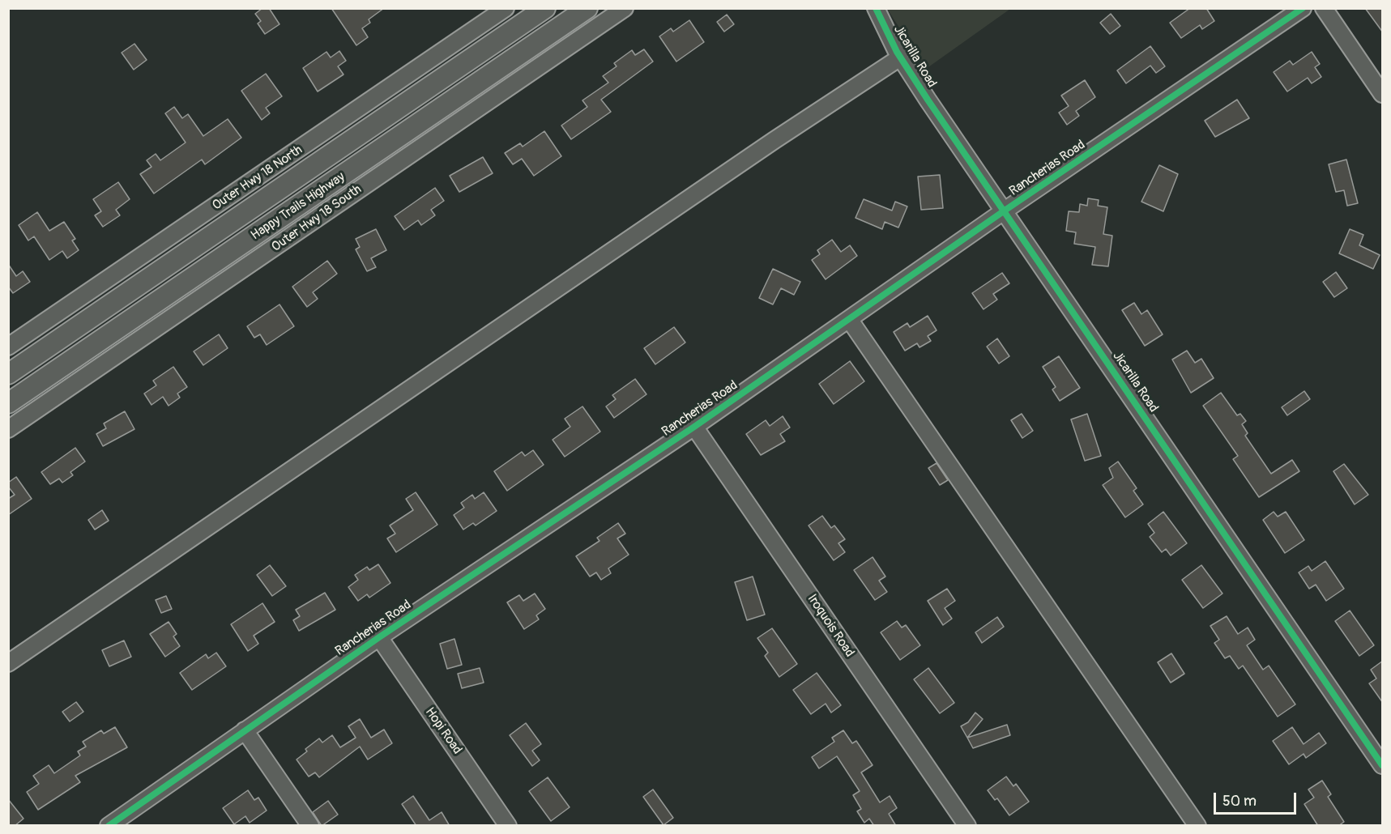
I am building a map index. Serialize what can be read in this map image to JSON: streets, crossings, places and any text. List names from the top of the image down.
{
  "streets": {
    "main road": ["Happy Trails Highway"],
    "street": [
      "Jicarilla Road",
      "Rancherias Road",
      "Outer Hwy 18 North",
      "Outer Hwy 18 South",
      "Iroquois Road",
      "Hopi Road"
    ]
  },
  "crossings": [
    ["Jicarilla Road", "Rancherias Road"],
    ["Rancherias Road", "Iroquois Road"],
    ["Rancherias Road", "Hopi Road"]
  ],
  "scale_bar": "50 m"
}
